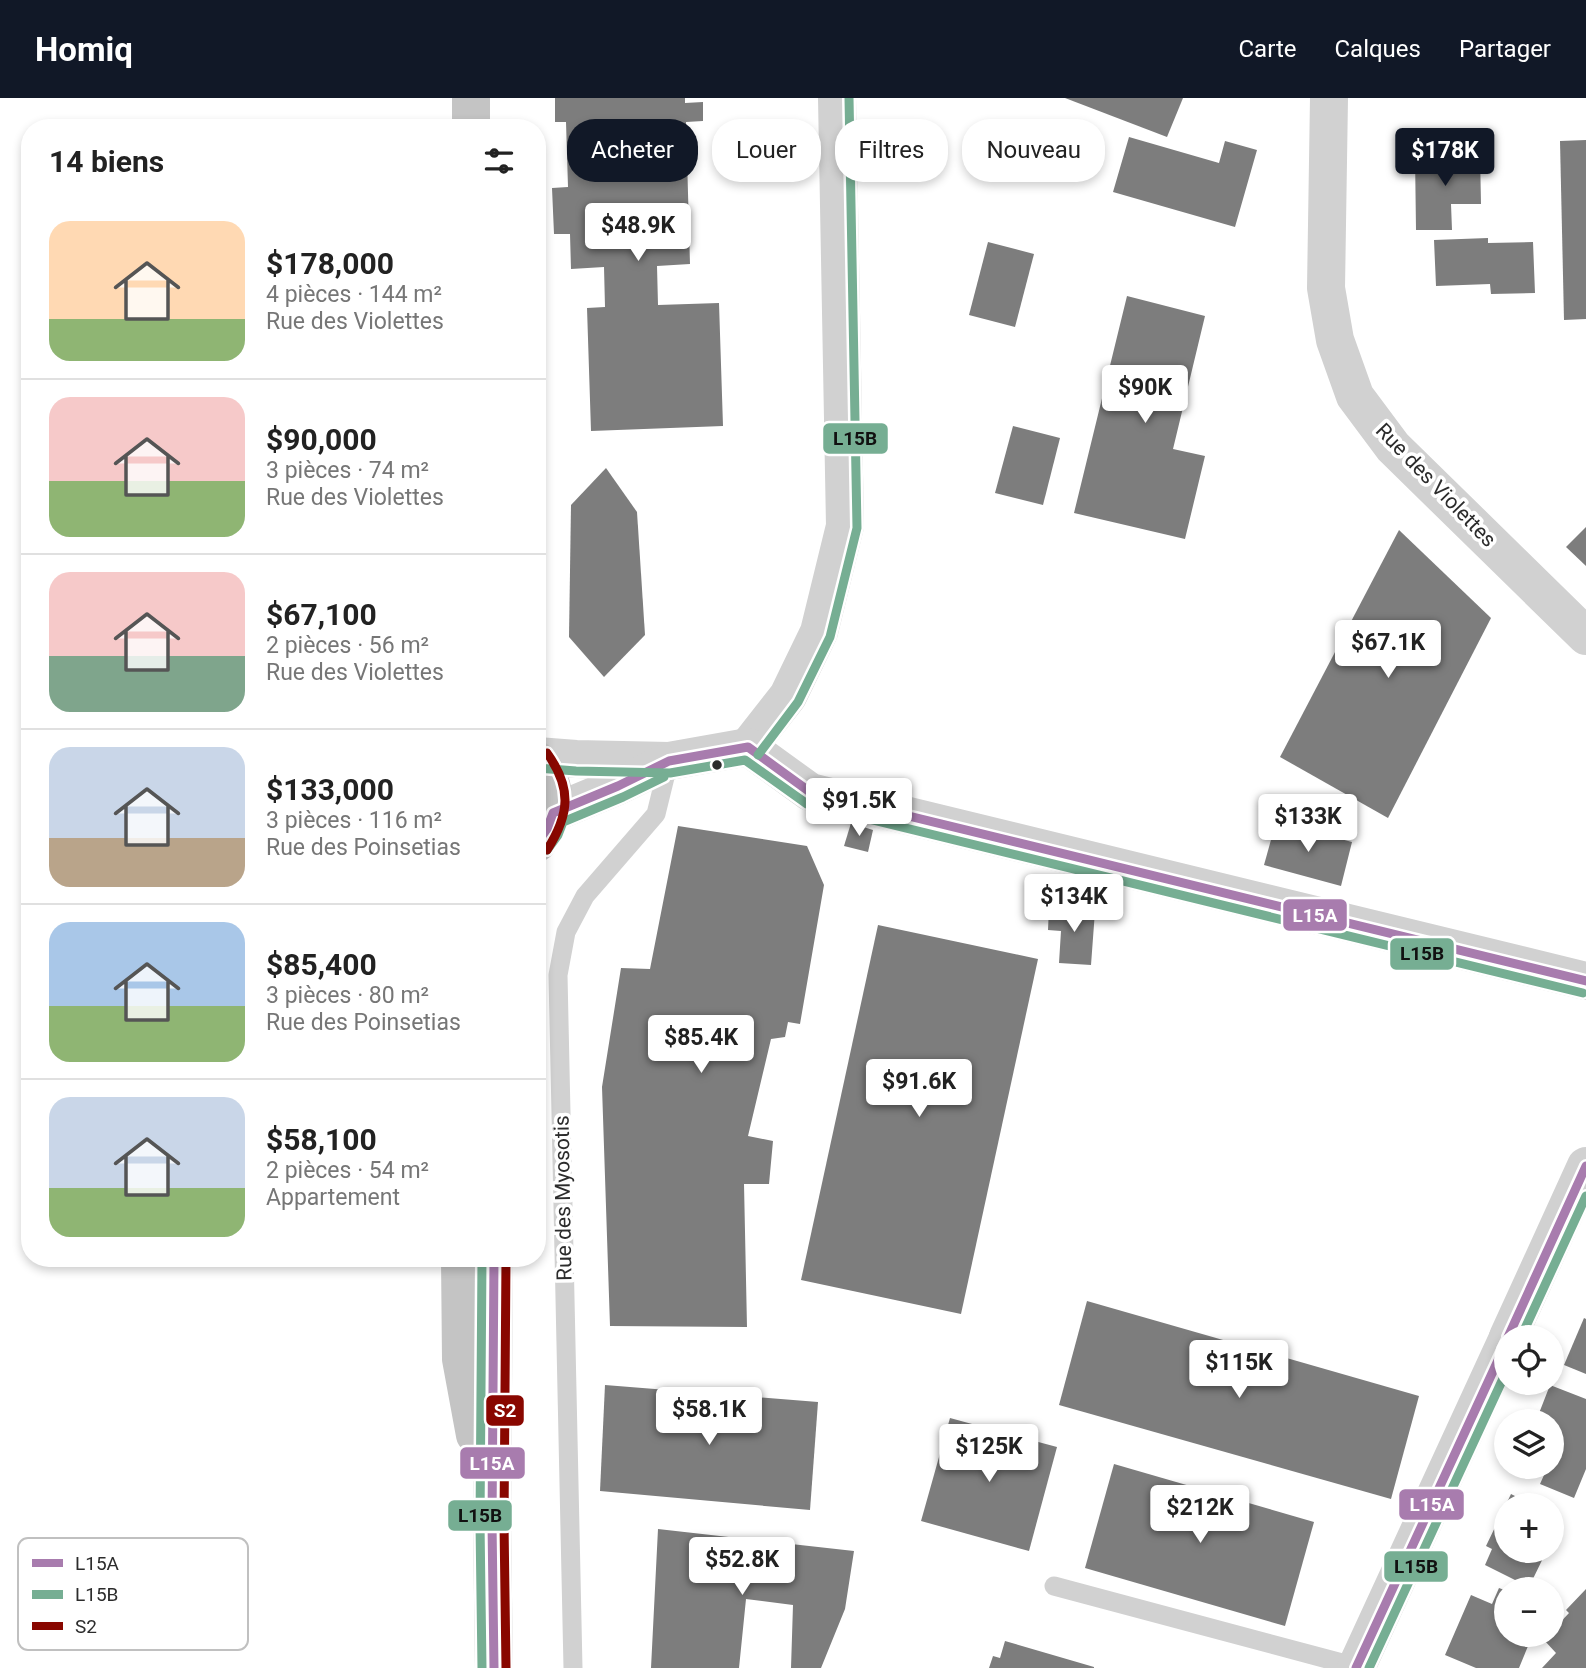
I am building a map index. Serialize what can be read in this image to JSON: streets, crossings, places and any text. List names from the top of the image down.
{
  "streets": {
    "street": ["Rue des Violettes"],
    "lane": ["Rue des Myosotis"]
  },
  "lines": ["transit line L15B", "transit line L15A", "transit line S2"],
  "legend": ["L15A", "L15B", "S2"],
  "page": {
    "header": "Homiq",
    "nav": ["Carte", "Calques", "Partager"],
    "chip": [
      "Acheter",
      "Louer",
      "Filtres",
      "Nouveau"
    ],
    "heading": "14 biens",
    "price": [
      "$178K",
      "$48.9K",
      "$90K",
      "$67.1K",
      "$91.5K",
      "$133K",
      "$134K",
      "$85.4K",
      "$91.6K",
      "$115K",
      "$58.1K",
      "$125K",
      "$212K",
      "$52.8K"
    ],
    "list": [
      {
        "name": "$178,000",
        "note": "4 pièces · 144 m² · Rue des Violettes"
      },
      {
        "name": "$90,000",
        "note": "3 pièces · 74 m² · Rue des Violettes"
      },
      {
        "name": "$67,100",
        "note": "2 pièces · 56 m² · Rue des Violettes"
      },
      {
        "name": "$133,000",
        "note": "3 pièces · 116 m² · Rue des Poinsetias"
      },
      {
        "name": "$85,400",
        "note": "3 pièces · 80 m² · Rue des Poinsetias"
      },
      {
        "name": "$58,100",
        "note": "2 pièces · 54 m² · Appartement"
      }
    ],
    "map_buttons": ["+", "−"]
  }
}
